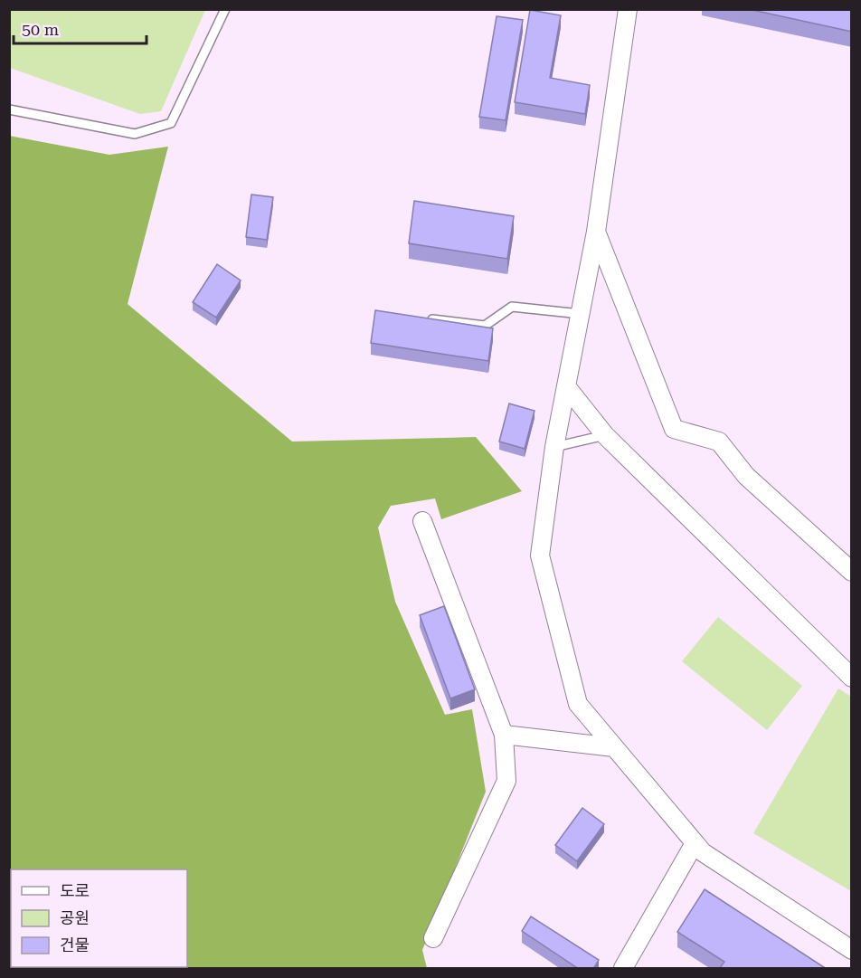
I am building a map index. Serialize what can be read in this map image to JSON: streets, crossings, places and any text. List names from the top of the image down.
{
  "legend": ["도로", "공원", "건물"],
  "scale_bar": "50 m"
}
